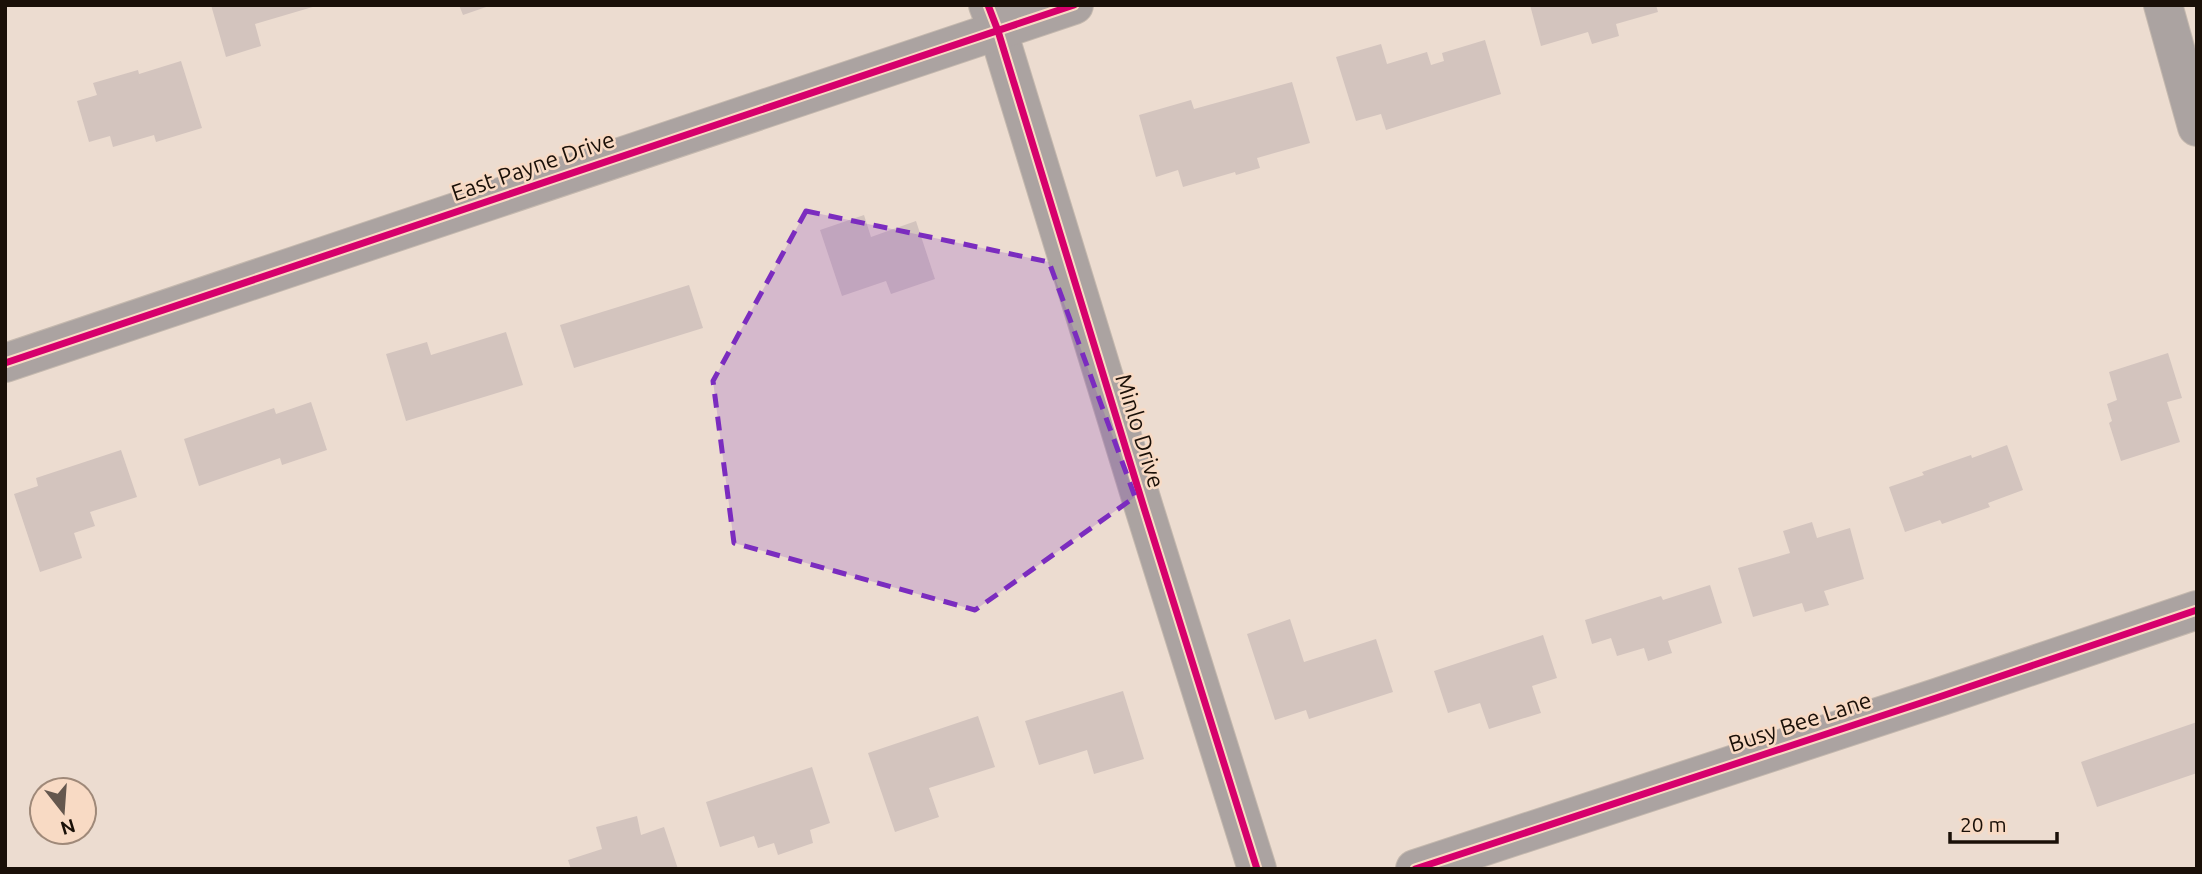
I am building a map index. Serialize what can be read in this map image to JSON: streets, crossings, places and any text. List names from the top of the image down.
{
  "streets": {
    "street": ["East Payne Drive", "Minlo Drive", "Busy Bee Lane"]
  },
  "crossings": [
    ["East Payne Drive", "Minlo Drive"]
  ],
  "scale_bar": "20 m",
  "north": "bottom"
}
